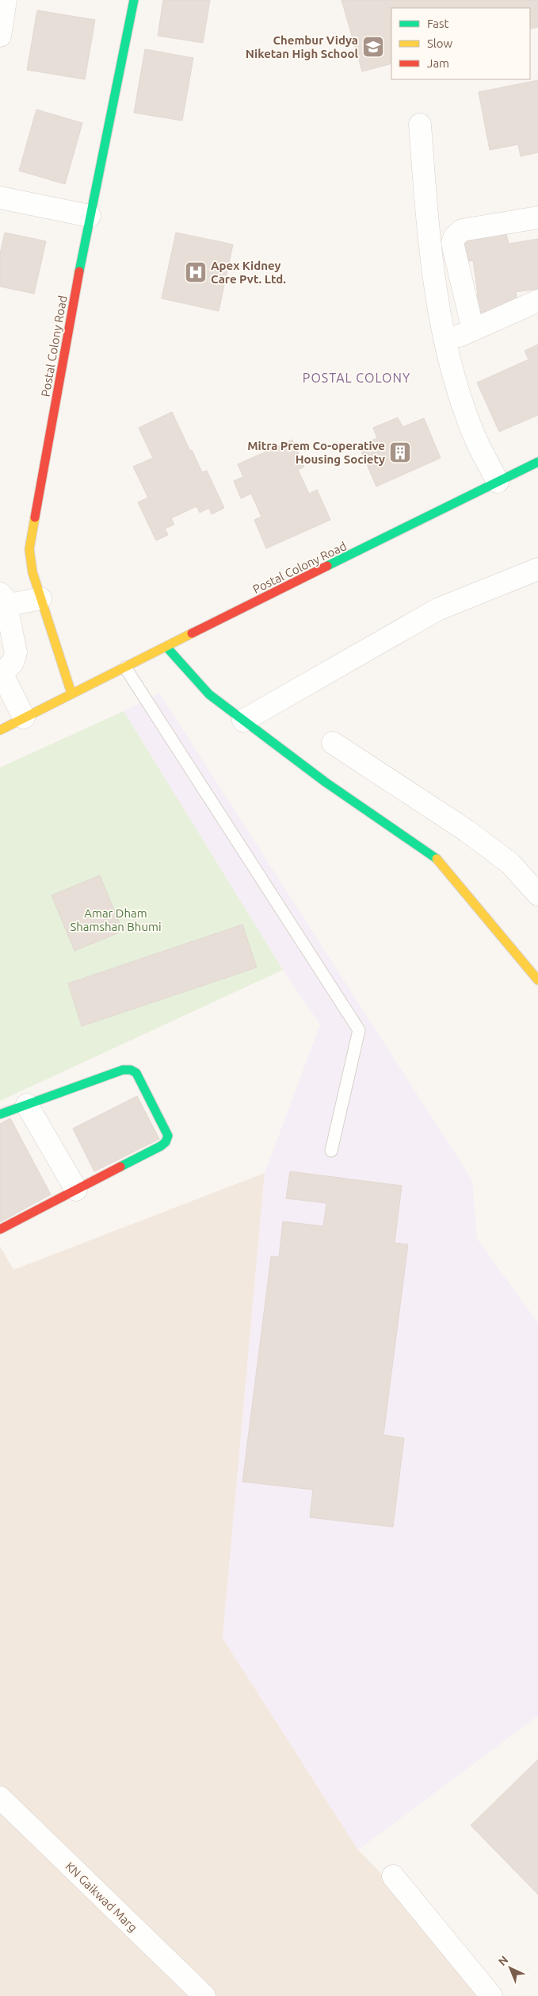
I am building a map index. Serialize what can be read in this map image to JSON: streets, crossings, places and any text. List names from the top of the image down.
{
  "streets": {
    "street": ["Postal Colony Road", "KN Gaikwad Marg"]
  },
  "districts": ["POSTAL COLONY"],
  "parks": ["Amar Dham Shamshan Bhumi"],
  "places": {
    "school or university": ["Chembur Vidya Niketan High School"],
    "hospital": ["Apex Kidney Care Pvt. Ltd."],
    "building": ["Mitra Prem Co-operative Housing Society"]
  },
  "legend": ["Fast", "Slow", "Jam"],
  "north": "top left"
}
